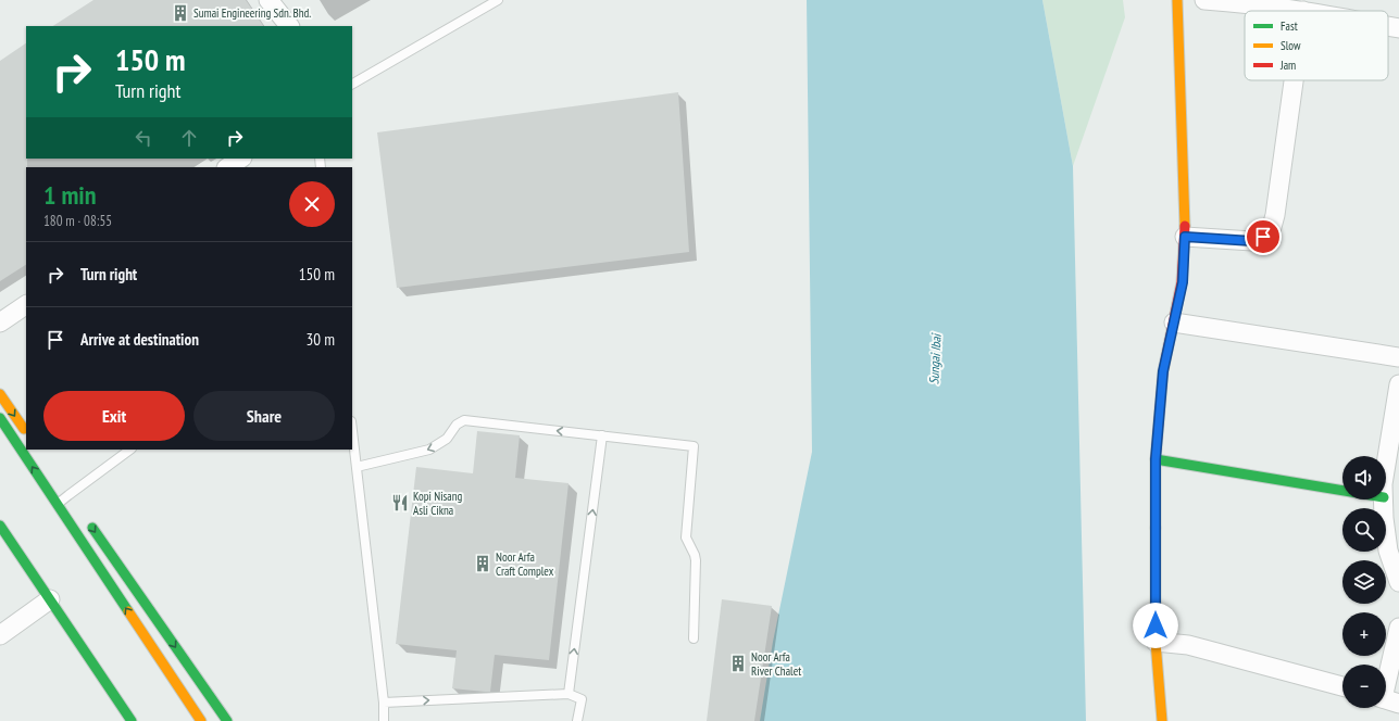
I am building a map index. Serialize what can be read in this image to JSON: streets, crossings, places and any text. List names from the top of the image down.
{
  "water": ["Sungai Ibai"],
  "places": {
    "building": ["Sumai Engineering Sdn. Bhd.", "Noor Arfa Craft Complex", "Noor Arfa River Chalet"],
    "restaurant": ["Kopi Nisang Asli Cikna"]
  },
  "legend": ["Fast", "Slow", "Jam"],
  "page": {
    "turn": ["150 m", "Turn right"],
    "heading": ["1 min", "180 m · 08:55"],
    "list": [
      {
        "name": "Turn right",
        "value": "150 m"
      },
      {
        "name": "Arrive at destination",
        "value": "30 m"
      }
    ],
    "buttons": ["Exit", "Share"],
    "map_buttons": ["+", "−"]
  }
}
